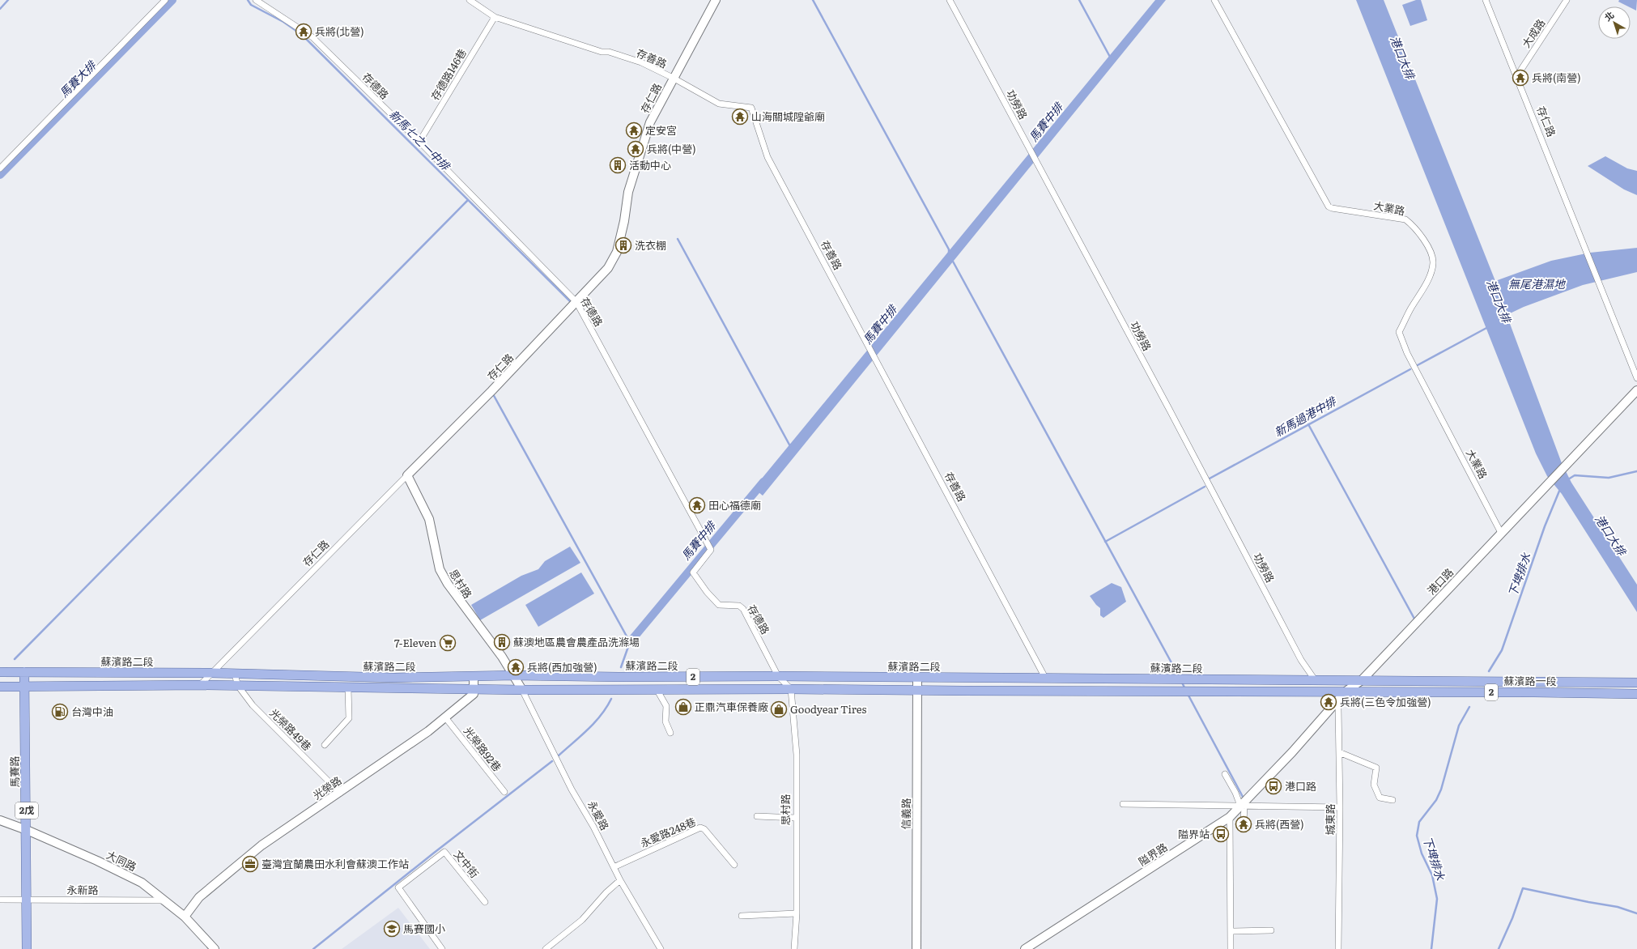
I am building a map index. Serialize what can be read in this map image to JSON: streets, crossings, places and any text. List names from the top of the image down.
{
  "streets": {
    "main road": [
      "蘇濱路二段",
      "2",
      "蘇濱路一段",
      "馬賽路",
      "2戊"
    ],
    "street": [
      "大成路",
      "存善路",
      "存德路146巷",
      "存德路",
      "存仁路",
      "功勞路",
      "大業路",
      "港口路",
      "思村路",
      "光榮路49巷",
      "光榮路92巷",
      "光榮路",
      "信義路",
      "永愛路",
      "城東路",
      "永愛路248巷",
      "隘界路",
      "大同路",
      "文中街",
      "永新路"
    ]
  },
  "crossings": [
    ["大成路", "存仁路"],
    ["存善路", "存德路146巷"],
    ["存善路", "存仁路"],
    ["存善路", "蘇濱路二段"],
    ["存德路146巷", "存德路"],
    ["存德路", "存仁路"],
    ["存德路", "蘇濱路二段"],
    ["存仁路", "思村路"],
    ["存仁路", "蘇濱路二段"],
    ["功勞路", "蘇濱路二段"],
    ["大業路", "港口路"],
    ["港口路", "蘇濱路二段"],
    ["港口路", "蘇濱路一段"],
    ["港口路", "城東路"],
    ["港口路", "隘界路"],
    ["思村路", "蘇濱路二段"],
    ["思村路", "永愛路"],
    ["蘇濱路二段", "蘇濱路一段"],
    ["蘇濱路二段", "光榮路49巷"],
    ["蘇濱路二段", "馬賽路"],
    ["蘇濱路二段", "光榮路"],
    ["蘇濱路二段", "信義路"],
    ["蘇濱路二段", "永愛路"],
    ["蘇濱路二段", "城東路"],
    ["蘇濱路一段", "城東路"],
    ["光榮路49巷", "光榮路"],
    ["光榮路92巷", "光榮路"],
    ["馬賽路", "大同路"],
    ["馬賽路", "永新路"],
    ["光榮路", "大同路"],
    ["永愛路", "永愛路248巷"],
    ["大同路", "永新路"]
  ],
  "water": [
    "港口大排",
    "馬賽大排",
    "馬賽中排",
    "新馬七之一中排",
    "無尾港濕地",
    "新馬過港中排",
    "下埤排水"
  ],
  "places": {
    "temple": [
      "兵將(北營)",
      "兵將(南營)",
      "山海關城隍爺廟",
      "定安宮",
      "兵將(中營)",
      "田心福德廟",
      "兵將(西加強營)",
      "兵將(三色令加強營)",
      "兵將(西營)"
    ],
    "building": ["活動中心", "洗衣棚", "蘇澳地區農會農產品洗滌場"],
    "supermarket": ["7-Eleven"],
    "shop": ["正鼎汽車保養廠", "Goodyear Tires"],
    "fuel station": ["台灣中油"],
    "bus stop": ["港口路", "隘界站"],
    "office": ["臺灣宜蘭農田水利會蘇澳工作站"],
    "school or university": ["馬賽國小"]
  },
  "north": "top left"
}
